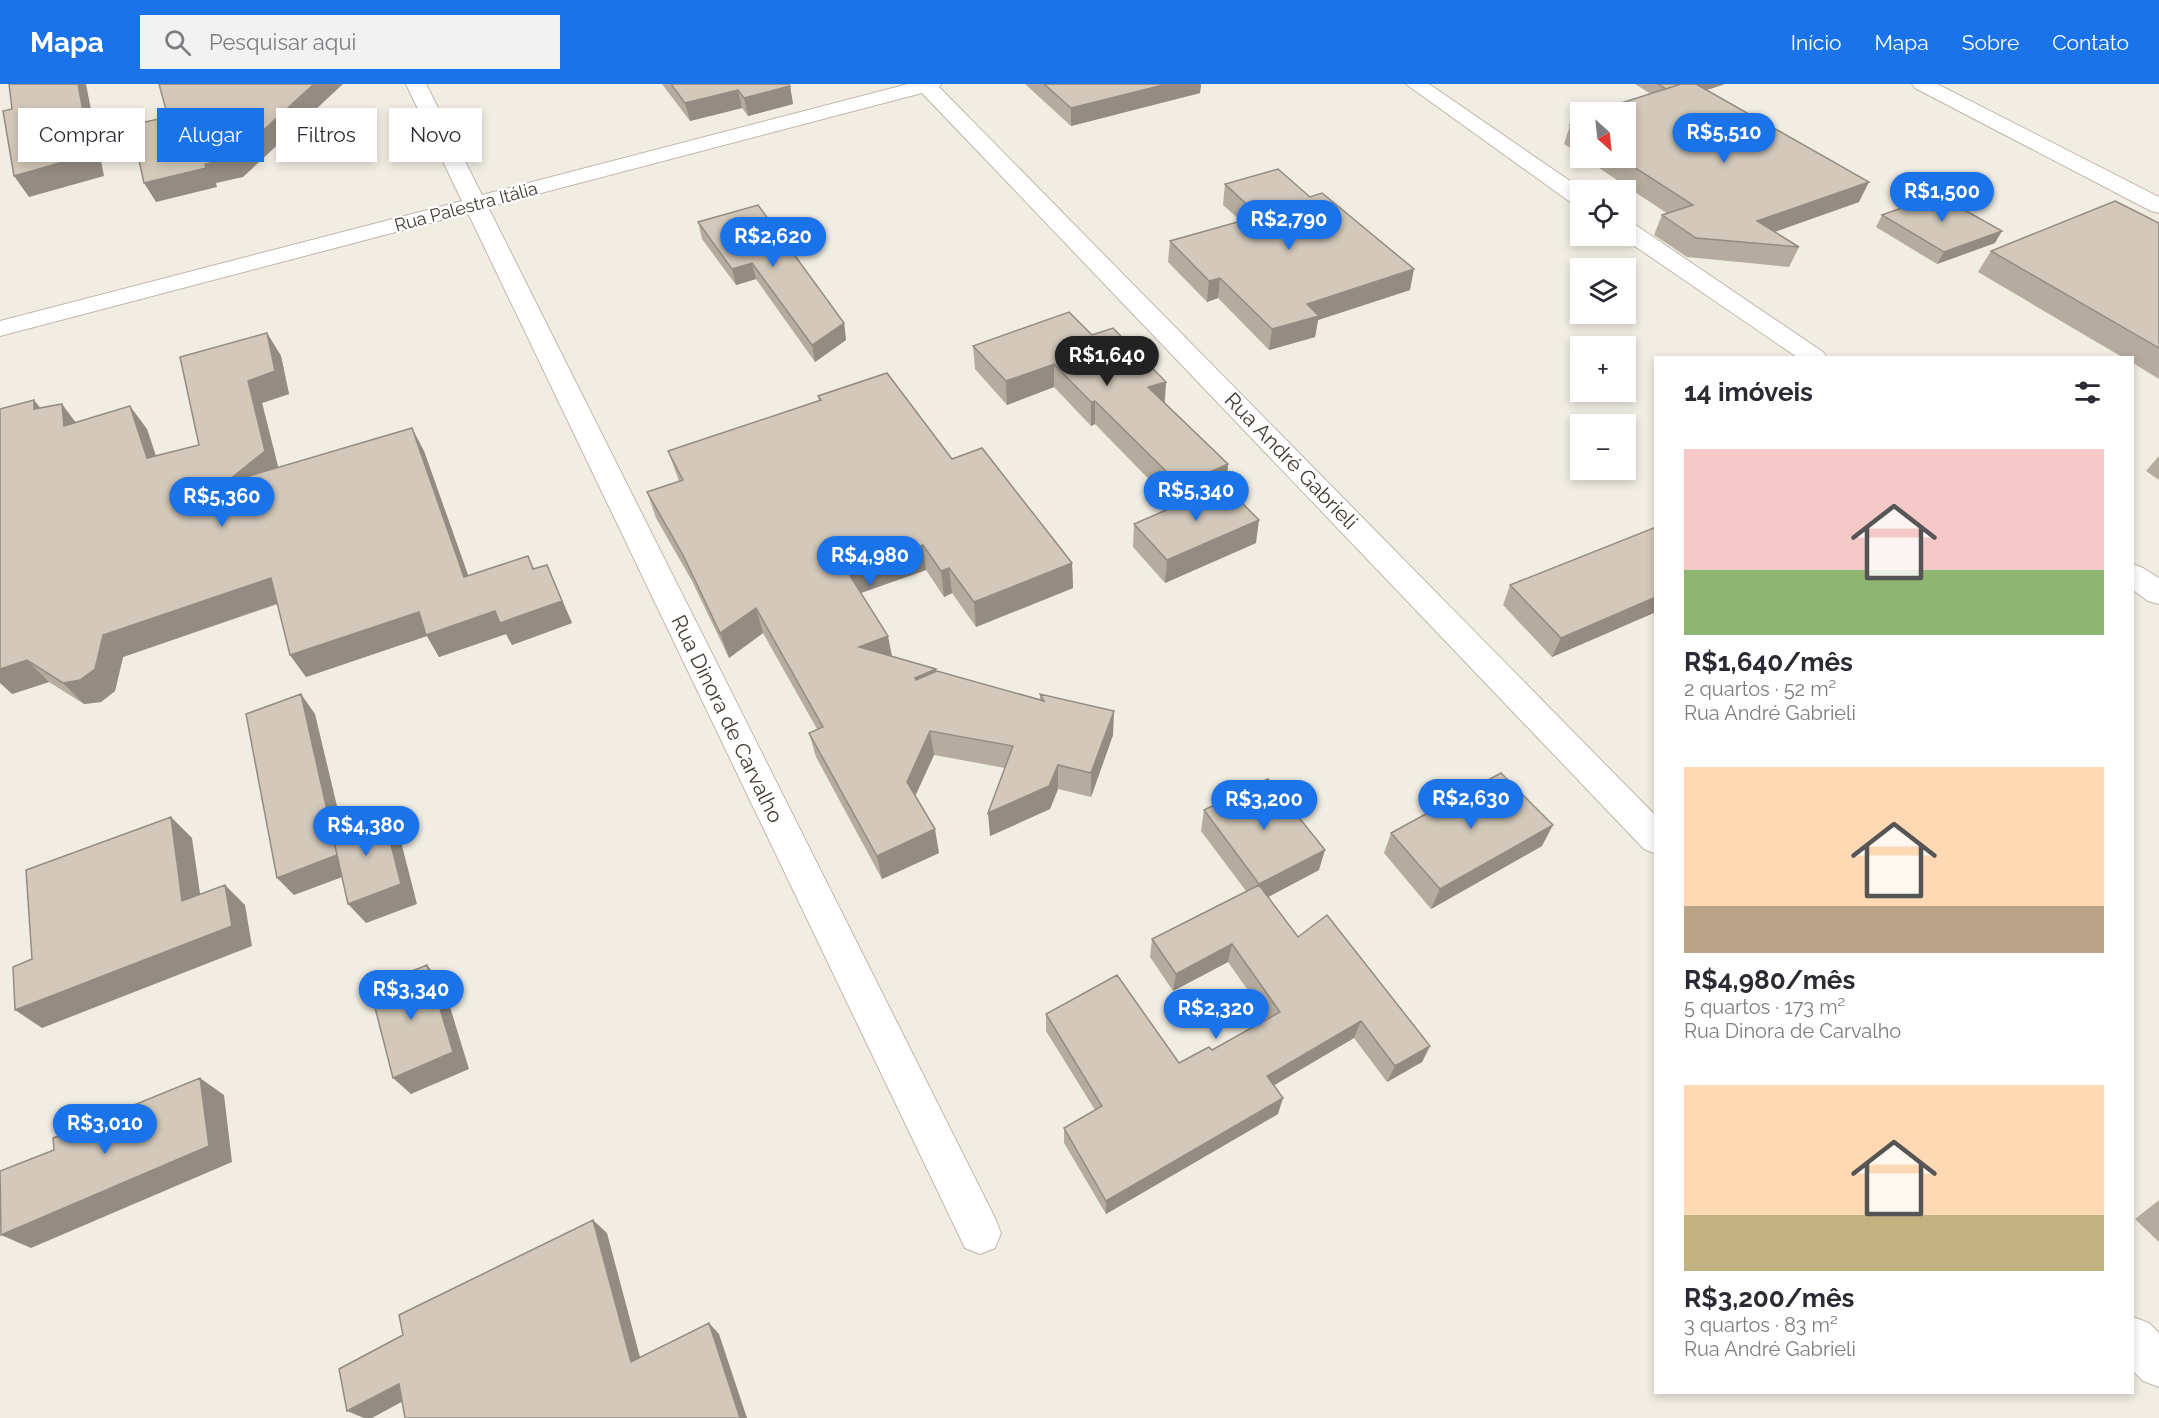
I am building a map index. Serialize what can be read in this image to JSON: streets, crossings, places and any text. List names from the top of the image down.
{
  "streets": {
    "street": ["Rua Palestra Itália", "Rua André Gabrieli", "Rua Dinora de Carvalho"]
  },
  "crossings": [
    ["Rua Palestra Itália", "Rua André Gabrieli"],
    ["Rua Palestra Itália", "Rua Dinora de Carvalho"]
  ],
  "north": "bottom right",
  "page": {
    "header": "Mapa",
    "search": "Pesquisar aqui",
    "nav": [
      "Início",
      "Mapa",
      "Sobre",
      "Contato"
    ],
    "map_buttons": ["+", "−"],
    "chip": [
      "Comprar",
      "Alugar",
      "Filtros",
      "Novo"
    ],
    "price": [
      "R$5,510",
      "R$1,500",
      "R$2,790",
      "R$2,620",
      "R$1,640",
      "R$5,340",
      "R$5,360",
      "R$4,980",
      "R$2,630",
      "R$3,200",
      "R$4,380",
      "R$3,340",
      "R$2,320",
      "R$3,010"
    ],
    "heading": "14 imóveis",
    "list": [
      {
        "name": "R$1,640/mês",
        "note": "2 quartos · 52 m² · Rua André Gabrieli"
      },
      {
        "name": "R$4,980/mês",
        "note": "5 quartos · 173 m² · Rua Dinora de Carvalho"
      },
      {
        "name": "R$3,200/mês",
        "note": "3 quartos · 83 m² · Rua André Gabrieli"
      }
    ]
  }
}
